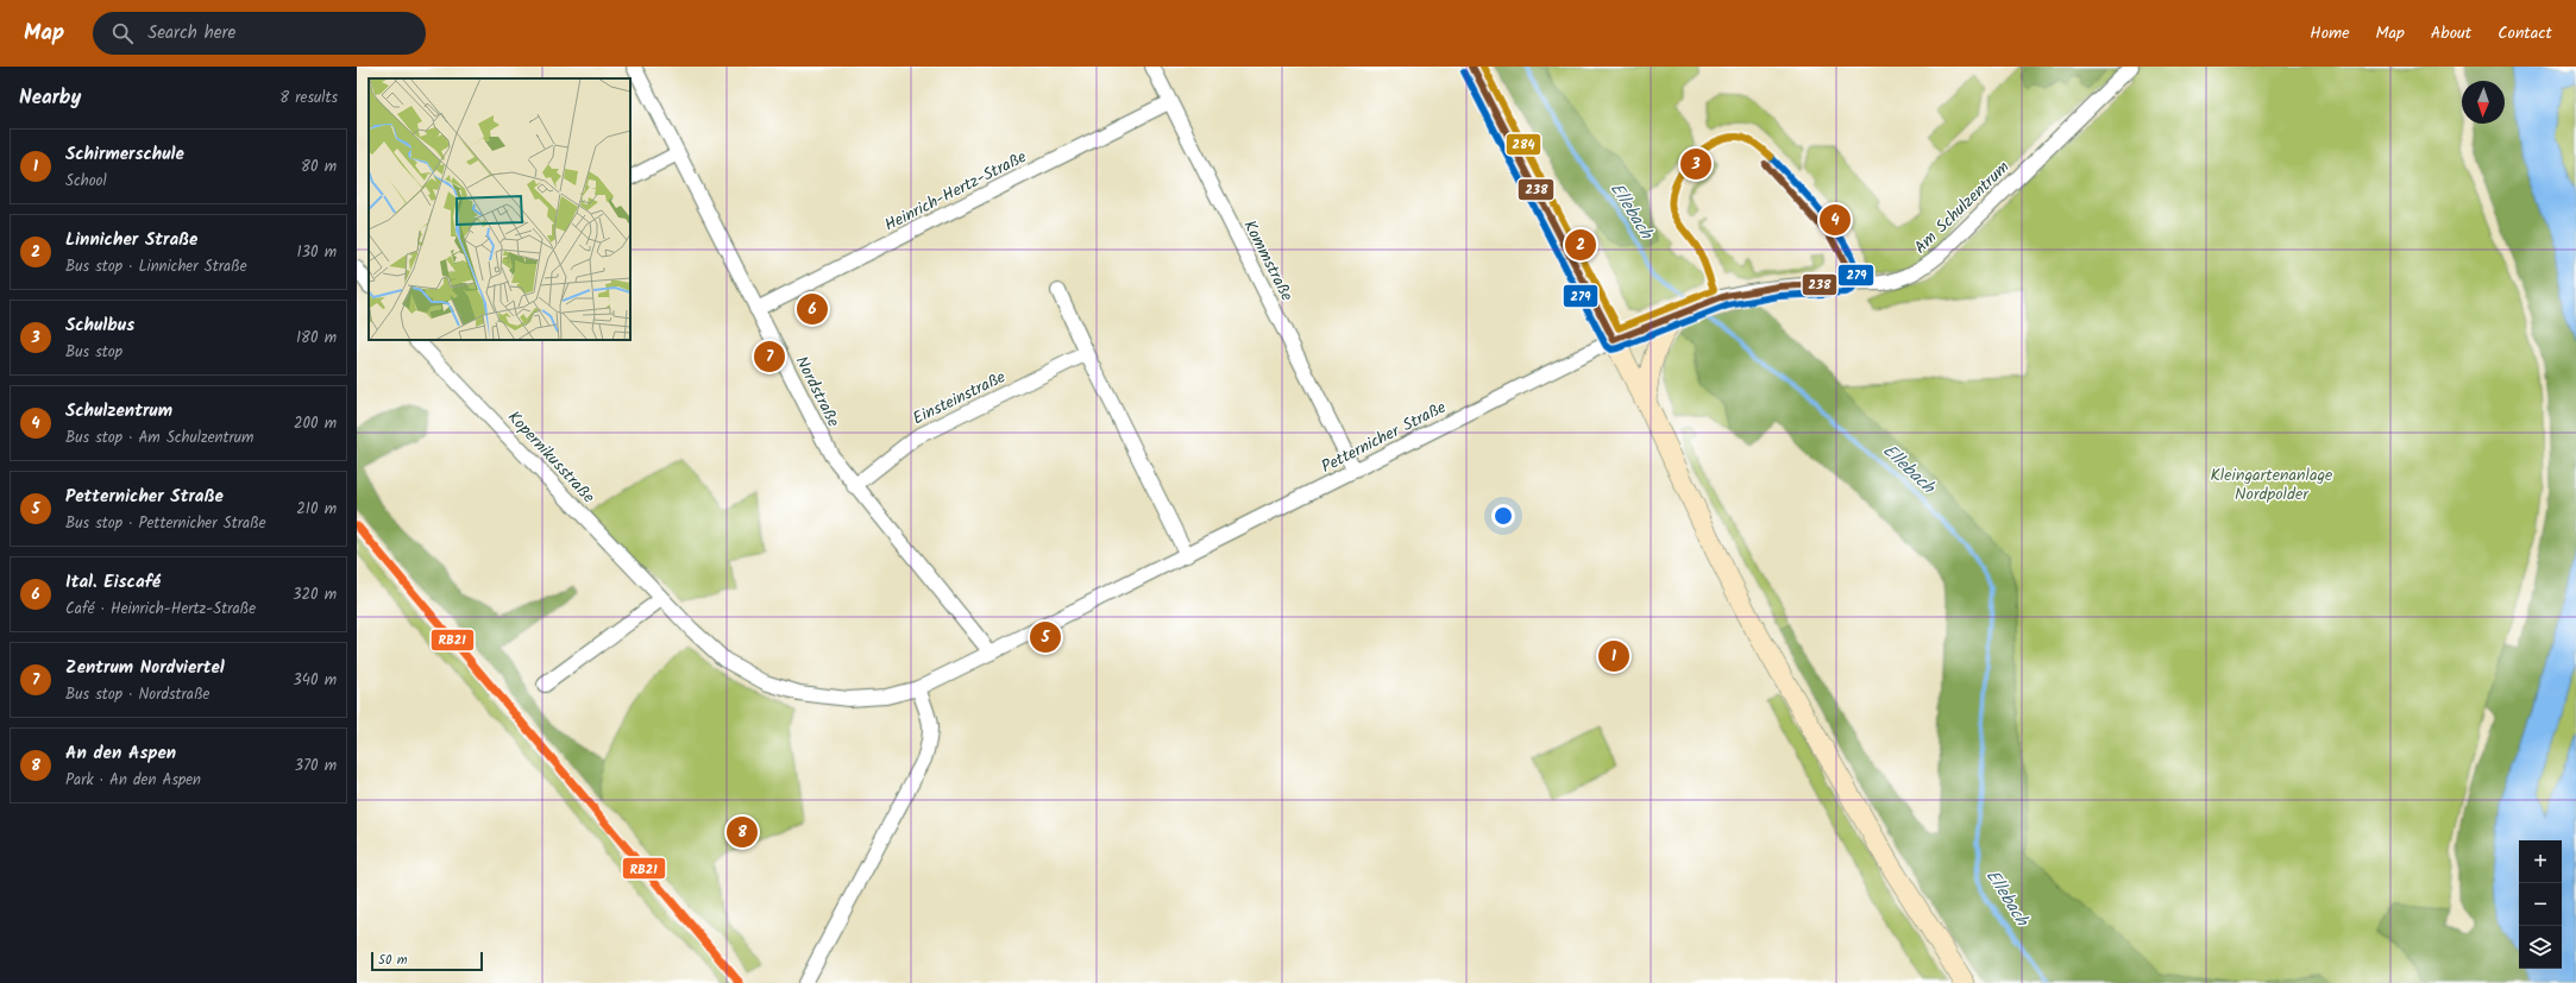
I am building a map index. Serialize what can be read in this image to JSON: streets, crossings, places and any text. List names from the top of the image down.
{
  "streets": {
    "street": [
      "Heinrich-Hertz-Straße",
      "Am Schulzentrum",
      "Kommstraße",
      "Nordstraße",
      "Einsteinstraße",
      "Petternicher Straße",
      "Kopernikusstraße"
    ]
  },
  "crossings": [
    ["Heinrich-Hertz-Straße", "Kommstraße"],
    ["Heinrich-Hertz-Straße", "Nordstraße"],
    ["Am Schulzentrum", "Petternicher Straße"],
    ["Kommstraße", "Petternicher Straße"],
    ["Nordstraße", "Einsteinstraße"],
    ["Nordstraße", "Petternicher Straße"],
    ["Nordstraße", "Kopernikusstraße"],
    ["Petternicher Straße", "Kopernikusstraße"]
  ],
  "water": ["Ellebach"],
  "parks": ["Kleingartenanlage Nordpolder"],
  "lines": [
    "transit line 238",
    "transit line 284",
    "transit line 279",
    "transit line RB21"
  ],
  "scale_bar": "50 m",
  "north": "bottom",
  "page": {
    "header": "Map",
    "search": "Search here",
    "nav": [
      "Home",
      "Map",
      "About",
      "Contact"
    ],
    "heading": ["Nearby", "8 results"],
    "list": [
      {
        "mark": "1",
        "name": "Schirmerschule",
        "note": "School",
        "value": "80 m"
      },
      {
        "mark": "2",
        "name": "Linnicher Straße",
        "note": "Bus stop · Linnicher Straße",
        "value": "130 m"
      },
      {
        "mark": "3",
        "name": "Schulbus",
        "note": "Bus stop",
        "value": "180 m"
      },
      {
        "mark": "4",
        "name": "Schulzentrum",
        "note": "Bus stop · Am Schulzentrum",
        "value": "200 m"
      },
      {
        "mark": "5",
        "name": "Petternicher Straße",
        "note": "Bus stop · Petternicher Straße",
        "value": "210 m"
      },
      {
        "mark": "6",
        "name": "Ital. Eiscafé",
        "note": "Café · Heinrich-Hertz-Straße",
        "value": "320 m"
      },
      {
        "mark": "7",
        "name": "Zentrum Nordviertel",
        "note": "Bus stop · Nordstraße",
        "value": "340 m"
      },
      {
        "mark": "8",
        "name": "An den Aspen",
        "note": "Park · An den Aspen",
        "value": "370 m"
      }
    ],
    "pins": [
      "3",
      "4",
      "2",
      "6",
      "7",
      "5",
      "1",
      "8"
    ],
    "map_buttons": ["+", "−"],
    "scale": "50 m"
  }
}
